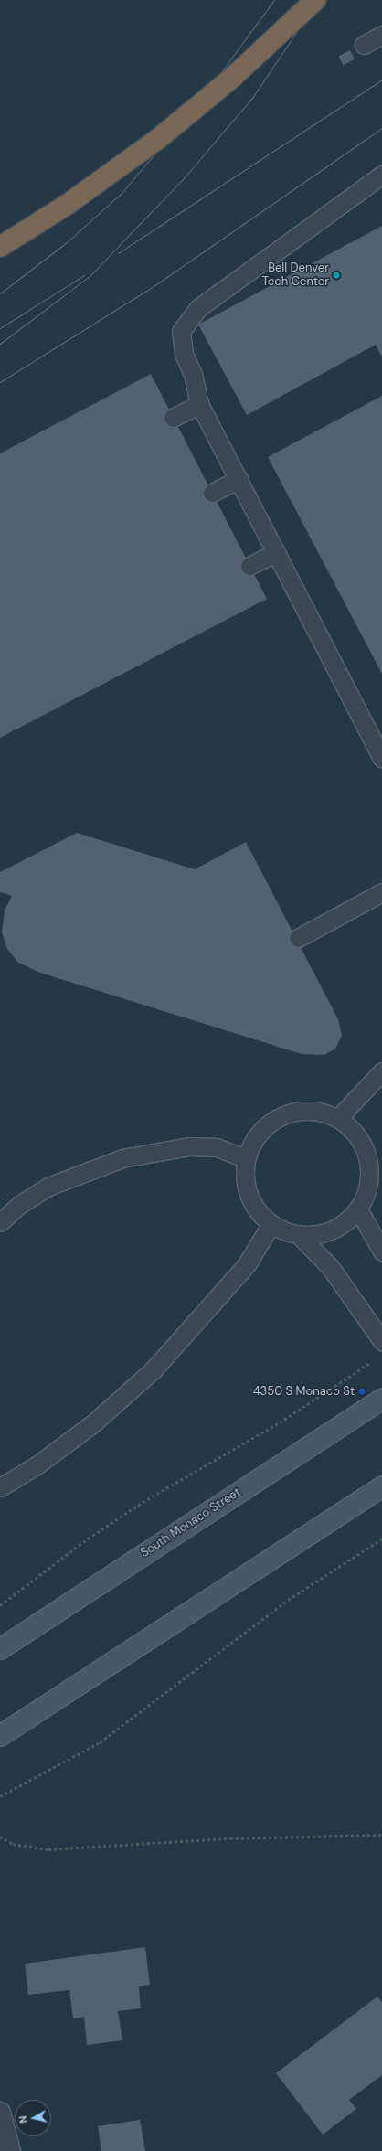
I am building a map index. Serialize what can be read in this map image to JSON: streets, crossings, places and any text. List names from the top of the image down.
{
  "streets": {
    "main road": ["South Monaco Street"]
  },
  "places": ["Bell Denver Tech Center", "4350 S Monaco St"],
  "north": "left"
}
